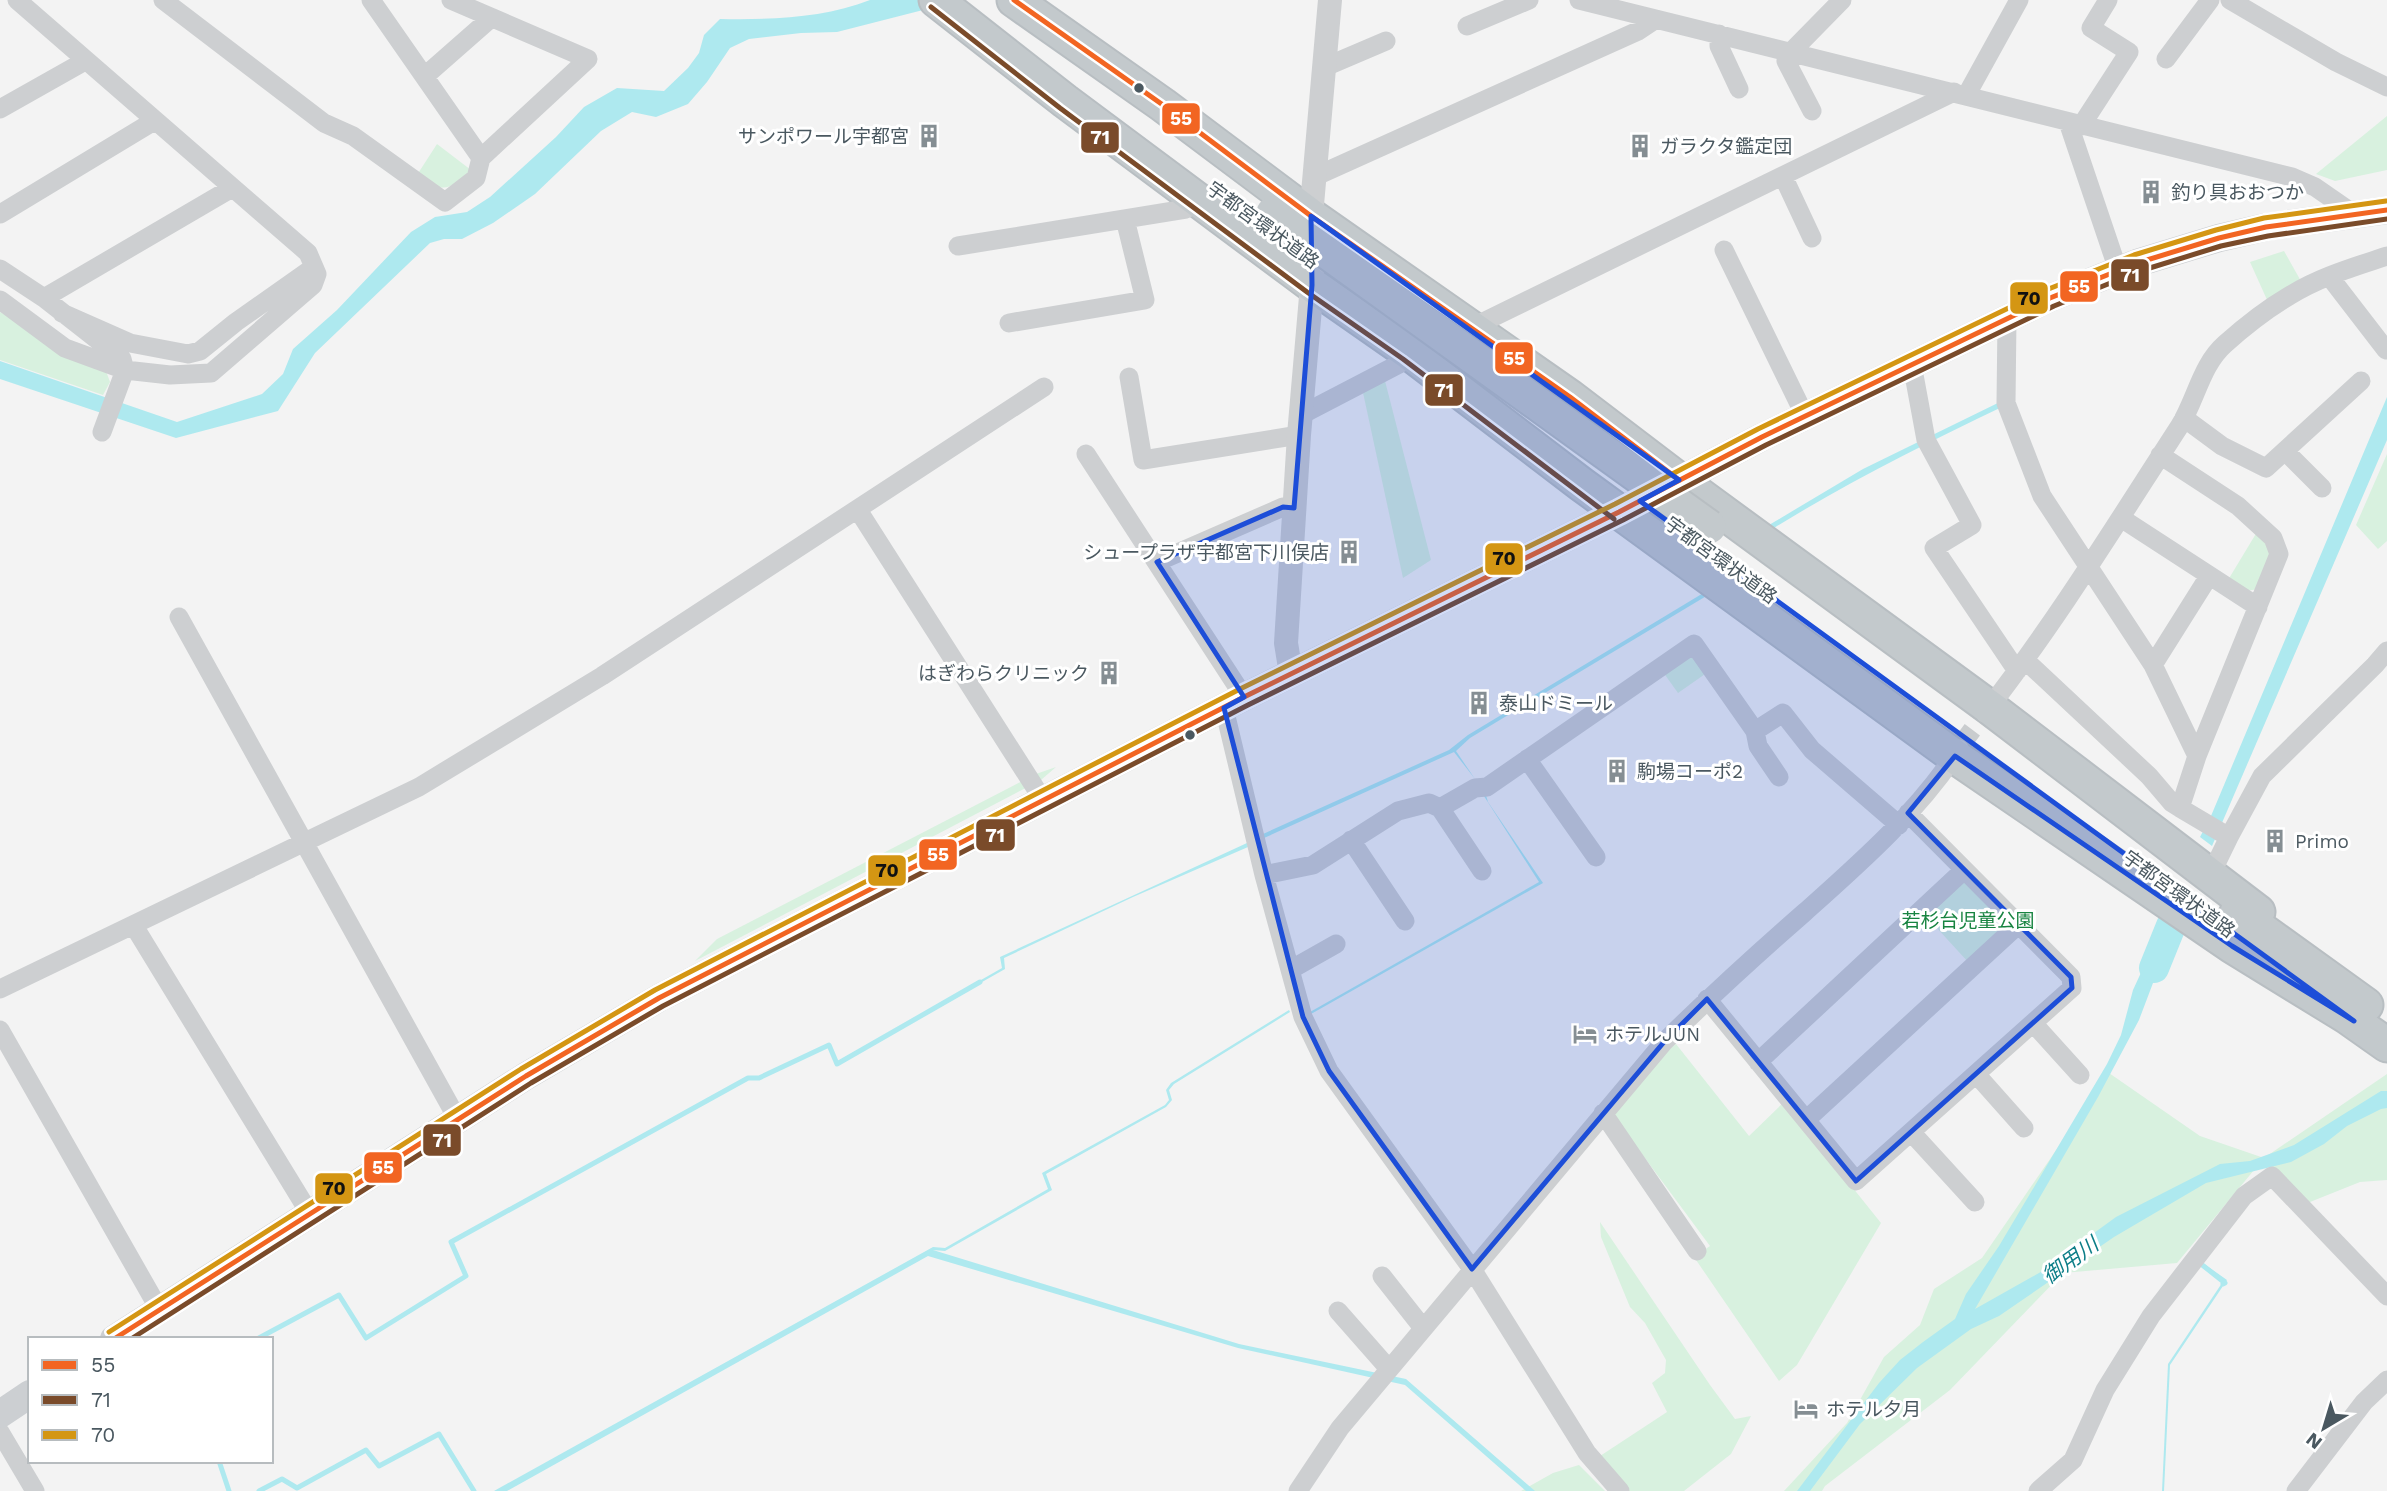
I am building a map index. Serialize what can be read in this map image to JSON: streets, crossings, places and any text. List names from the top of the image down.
{
  "streets": {
    "highway": ["宇都宮環状道路"]
  },
  "water": ["御用川"],
  "parks": ["若杉台児童公園"],
  "places": {
    "building": [
      "サンポワール宇都宮",
      "ガラクタ鑑定団",
      "釣り具おおつか",
      "シュープラザ宇都宮下川俣店",
      "はぎわらクリニック",
      "泰山ドミール",
      "駒場コーポ2",
      "Primo"
    ],
    "hotel": ["ホテルJUN", "ホテル夕月"]
  },
  "lines": ["transit line 55", "transit line 71", "transit line 70"],
  "legend": ["55", "71", "70"],
  "north": "bottom left"
}
